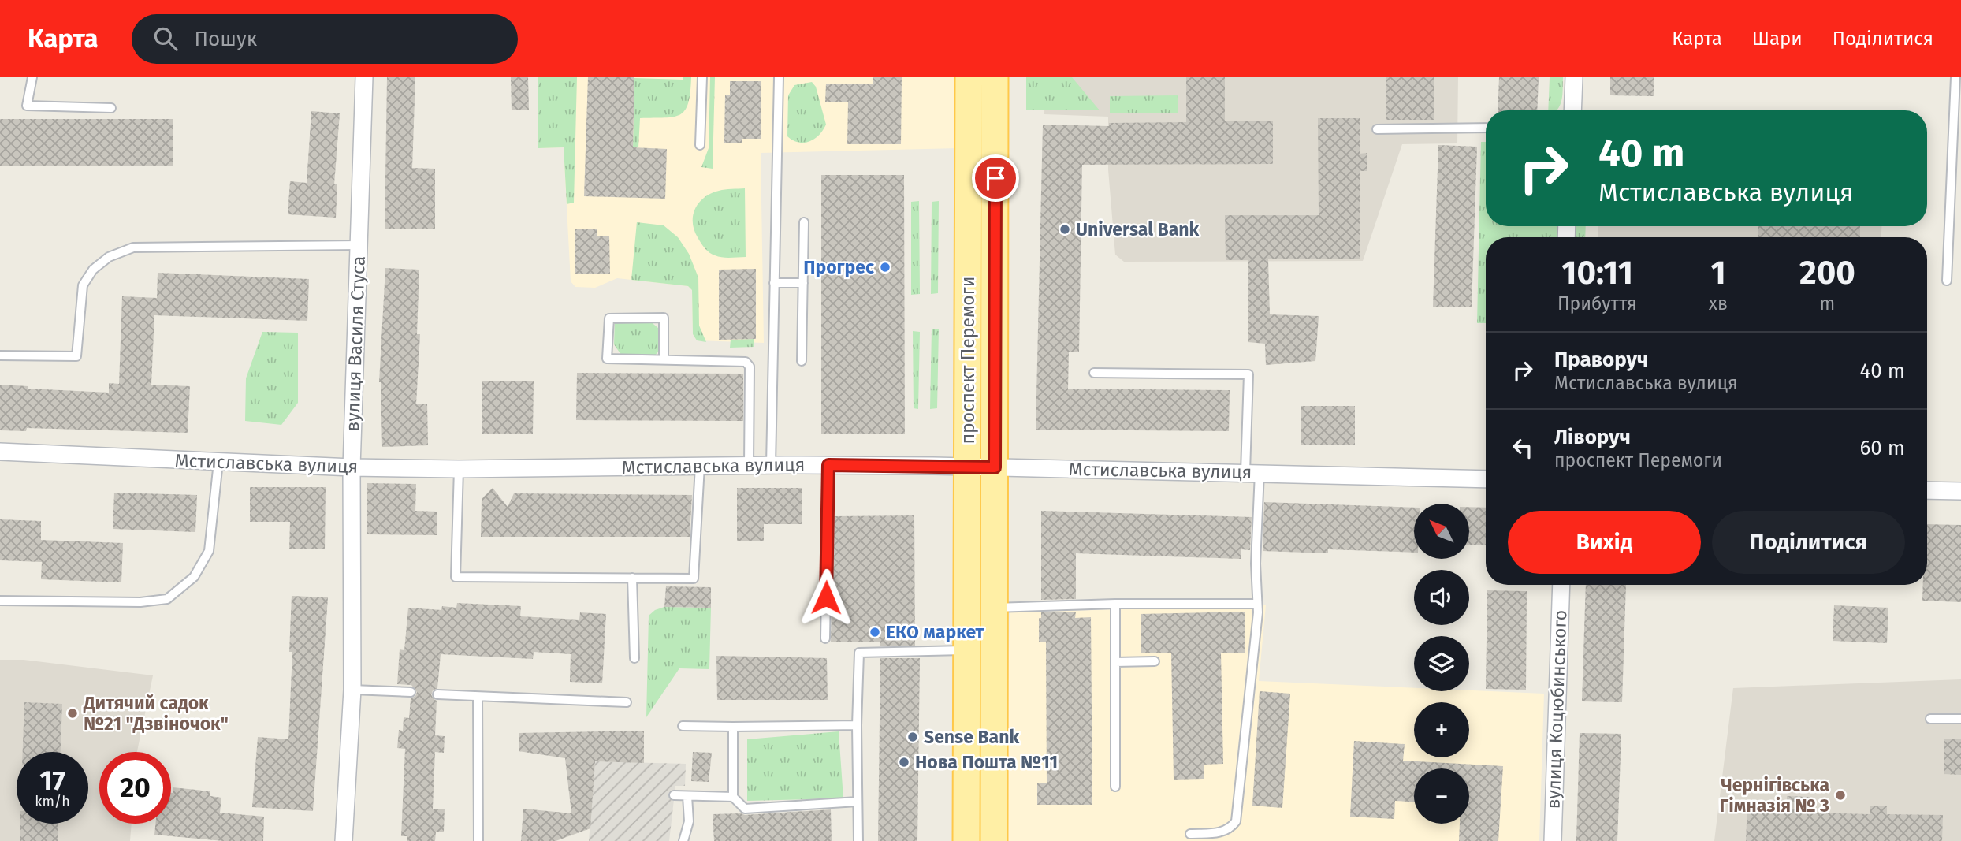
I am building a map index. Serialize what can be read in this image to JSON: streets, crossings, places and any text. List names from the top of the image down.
{
  "streets": {
    "main road": ["проспект Перемоги"],
    "street": ["вулиця Василя Стуса", "Мстиславська вулиця", "вулиця Коцюбинського"]
  },
  "crossings": [
    ["вулиця Василя Стуса", "Мстиславська вулиця"],
    ["проспект Перемоги", "Мстиславська вулиця"]
  ],
  "places": [
    "Universal Bank",
    "Прогрес",
    "ЕКО маркет",
    "Дитячий садок №21 \"Дзвіночок\"",
    "Sense Bank",
    "Нова Пошта №11",
    "Чернігівська Гімназія № 3"
  ],
  "north": "top left",
  "page": {
    "header": "Карта",
    "search": "Пошук",
    "nav": ["Карта", "Шари", "Поділитися"],
    "turn": ["40 m", "Мстиславська вулиця"],
    "eta": [
      "10:11",
      "Прибуття",
      "1",
      "хв",
      "200",
      "m"
    ],
    "list": [
      {
        "name": "Праворуч",
        "note": "Мстиславська вулиця",
        "value": "40 m"
      },
      {
        "name": "Ліворуч",
        "note": "проспект Перемоги",
        "value": "60 m"
      }
    ],
    "buttons": ["Вихід", "Поділитися"],
    "map_buttons": ["+", "−"],
    "speed": "17 km/h",
    "limit": "20"
  }
}
